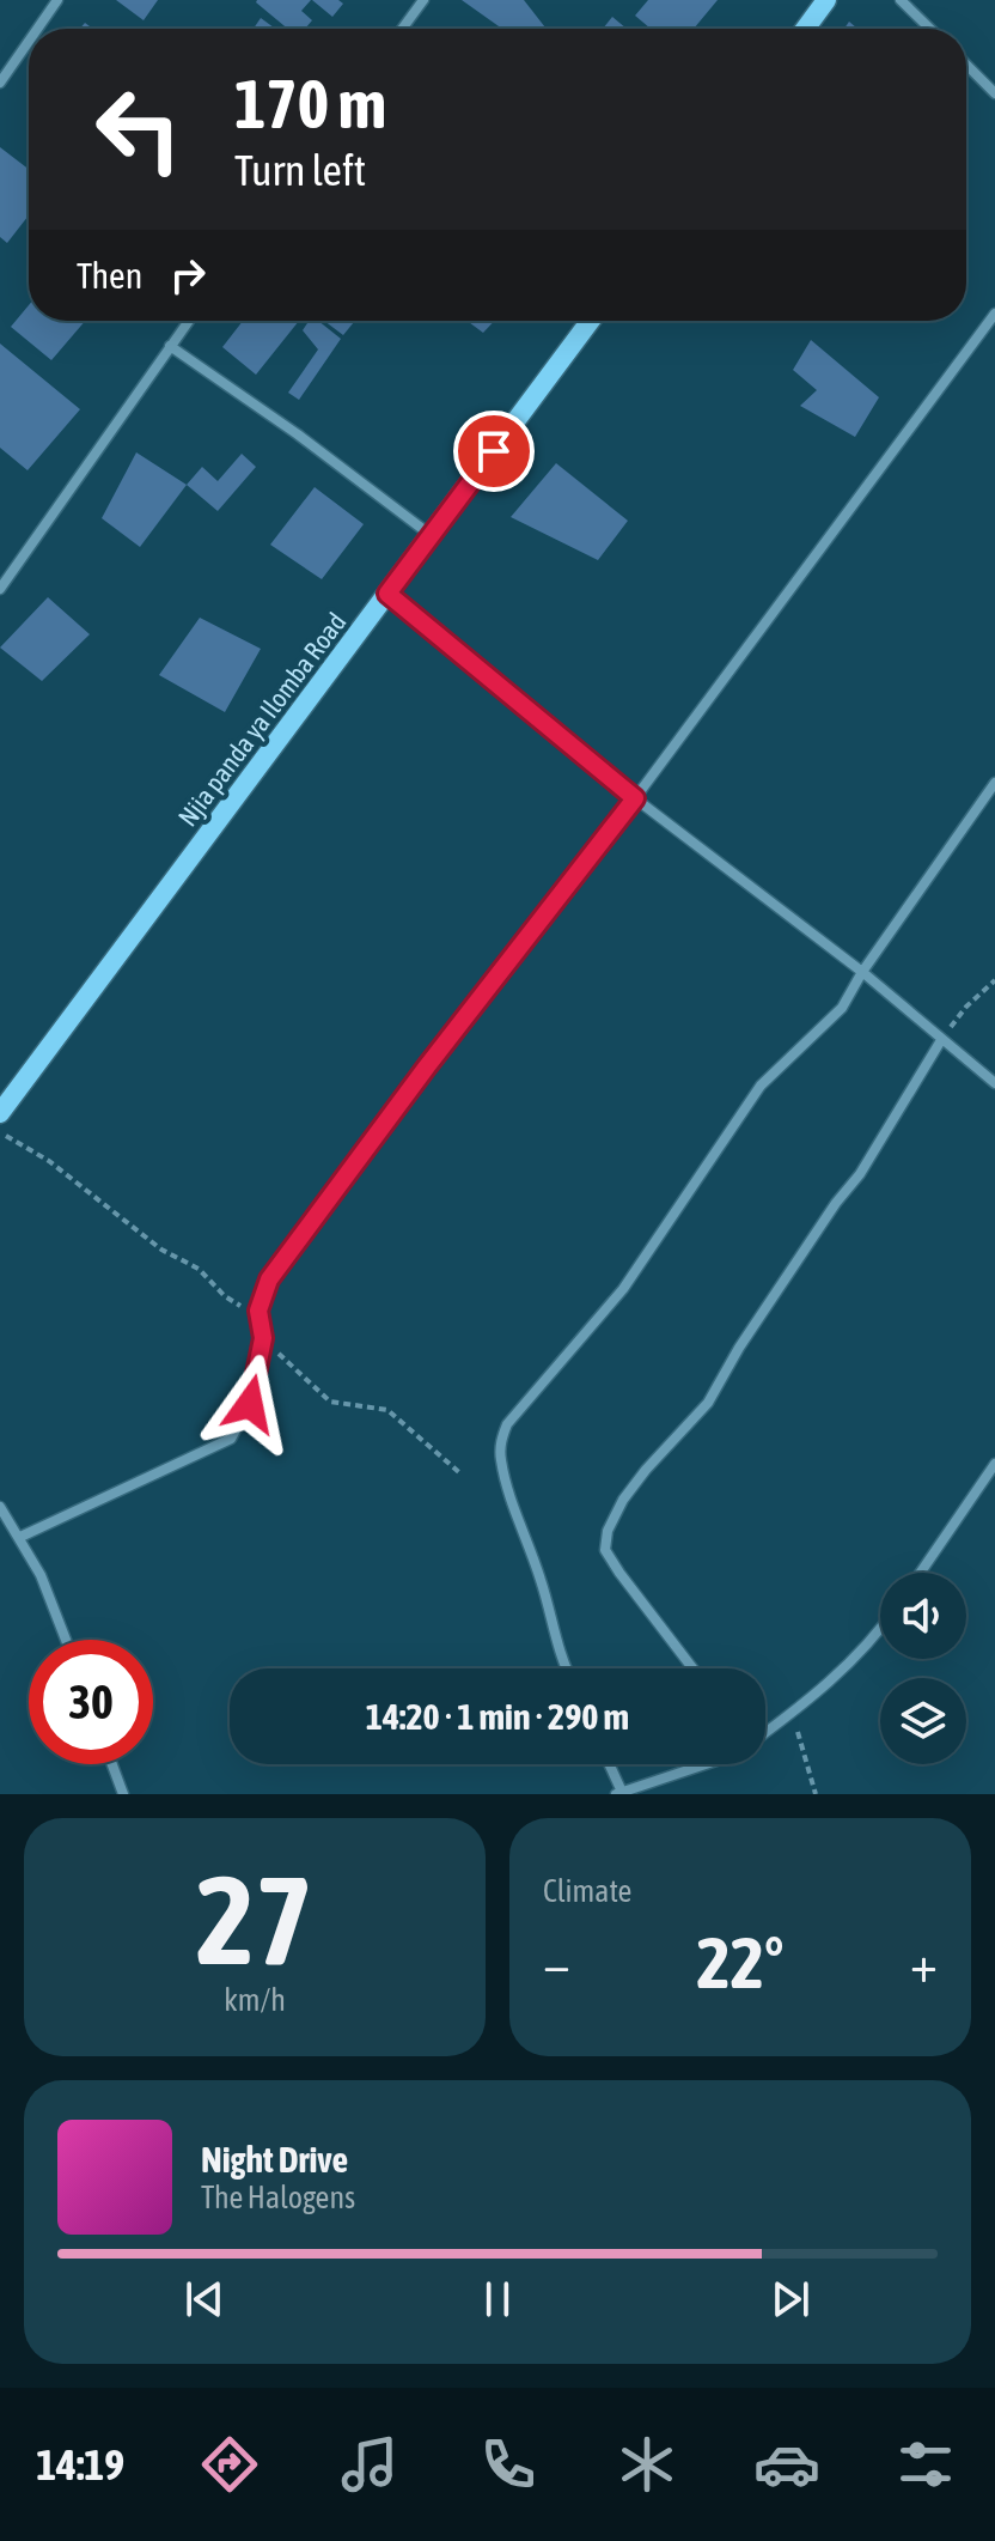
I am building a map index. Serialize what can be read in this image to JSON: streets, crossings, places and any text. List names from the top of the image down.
{
  "streets": {
    "main road": ["Njia panda ya Ilomba Road"]
  },
  "page": {
    "turn": ["170 m", "Turn left"],
    "then": "Then",
    "limit": "30",
    "trip": "14:20 · 1 min · 290 m",
    "tile": [
      ["27", "km/h"],
      "Climate"
    ],
    "heat": ["−", "22°", "+"],
    "song": ["Night Drive", "The Halogens"],
    "tabs": "14:19"
  }
}
